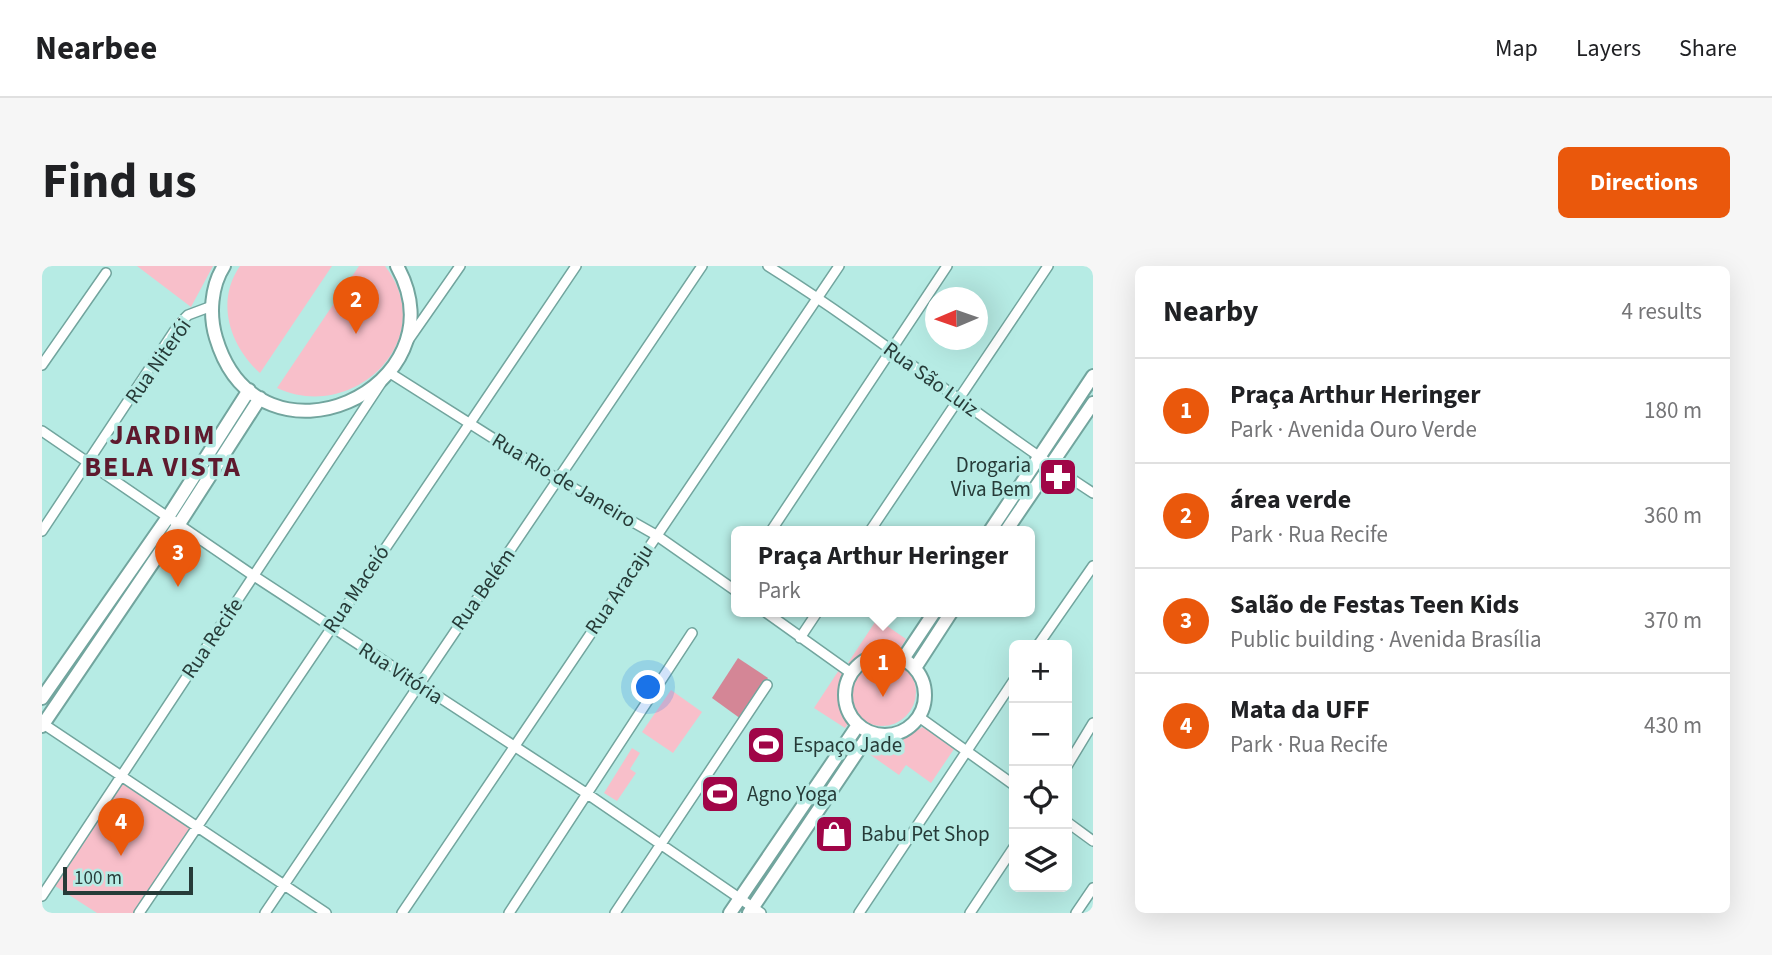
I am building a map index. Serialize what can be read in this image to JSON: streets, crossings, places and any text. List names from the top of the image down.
{
  "streets": {
    "street": [
      "Rua Niterói",
      "Rua São Luiz",
      "Rua Rio de Janeiro",
      "Rua Maceió",
      "Rua Belém",
      "Rua Aracaju",
      "Rua Recife",
      "Rua Vitória"
    ]
  },
  "crossings": [
    ["Rua Niterói", "Rua Vitória"],
    ["Rua São Luiz", "Rua Aracaju"],
    ["Rua Rio de Janeiro", "Rua Maceió"],
    ["Rua Rio de Janeiro", "Rua Belém"],
    ["Rua Rio de Janeiro", "Rua Aracaju"],
    ["Rua Rio de Janeiro", "Rua Recife"],
    ["Rua Maceió", "Rua Vitória"],
    ["Rua Belém", "Rua Vitória"],
    ["Rua Aracaju", "Rua Vitória"],
    ["Rua Recife", "Rua Vitória"]
  ],
  "districts": ["JARDIM BELA VISTA"],
  "places": {
    "pharmacy": ["Drogaria Viva Bem"],
    "sports": ["Espaço Jade", "Agno Yoga"],
    "shop": ["Babu Pet Shop"]
  },
  "scale_bar": "100 m",
  "north": "left",
  "page": {
    "header": "Nearbee",
    "nav": ["Map", "Layers", "Share"],
    "title": "Find us",
    "buttons": "Directions",
    "heading": ["Nearby", "4 results"],
    "pins": [
      "2",
      "3",
      "1",
      "4"
    ],
    "list": [
      {
        "mark": "1",
        "name": "Praça Arthur Heringer",
        "note": "Park · Avenida Ouro Verde",
        "value": "180 m"
      },
      {
        "mark": "2",
        "name": "área verde",
        "note": "Park · Rua Recife",
        "value": "360 m"
      },
      {
        "mark": "3",
        "name": "Salão de Festas Teen Kids",
        "note": "Public building · Avenida Brasília",
        "value": "370 m"
      },
      {
        "mark": "4",
        "name": "Mata da UFF",
        "note": "Park · Rua Recife",
        "value": "430 m"
      }
    ],
    "popup": ["Praça Arthur Heringer", "Park"],
    "map_buttons": ["+", "−"],
    "scale": "100 m"
  }
}
